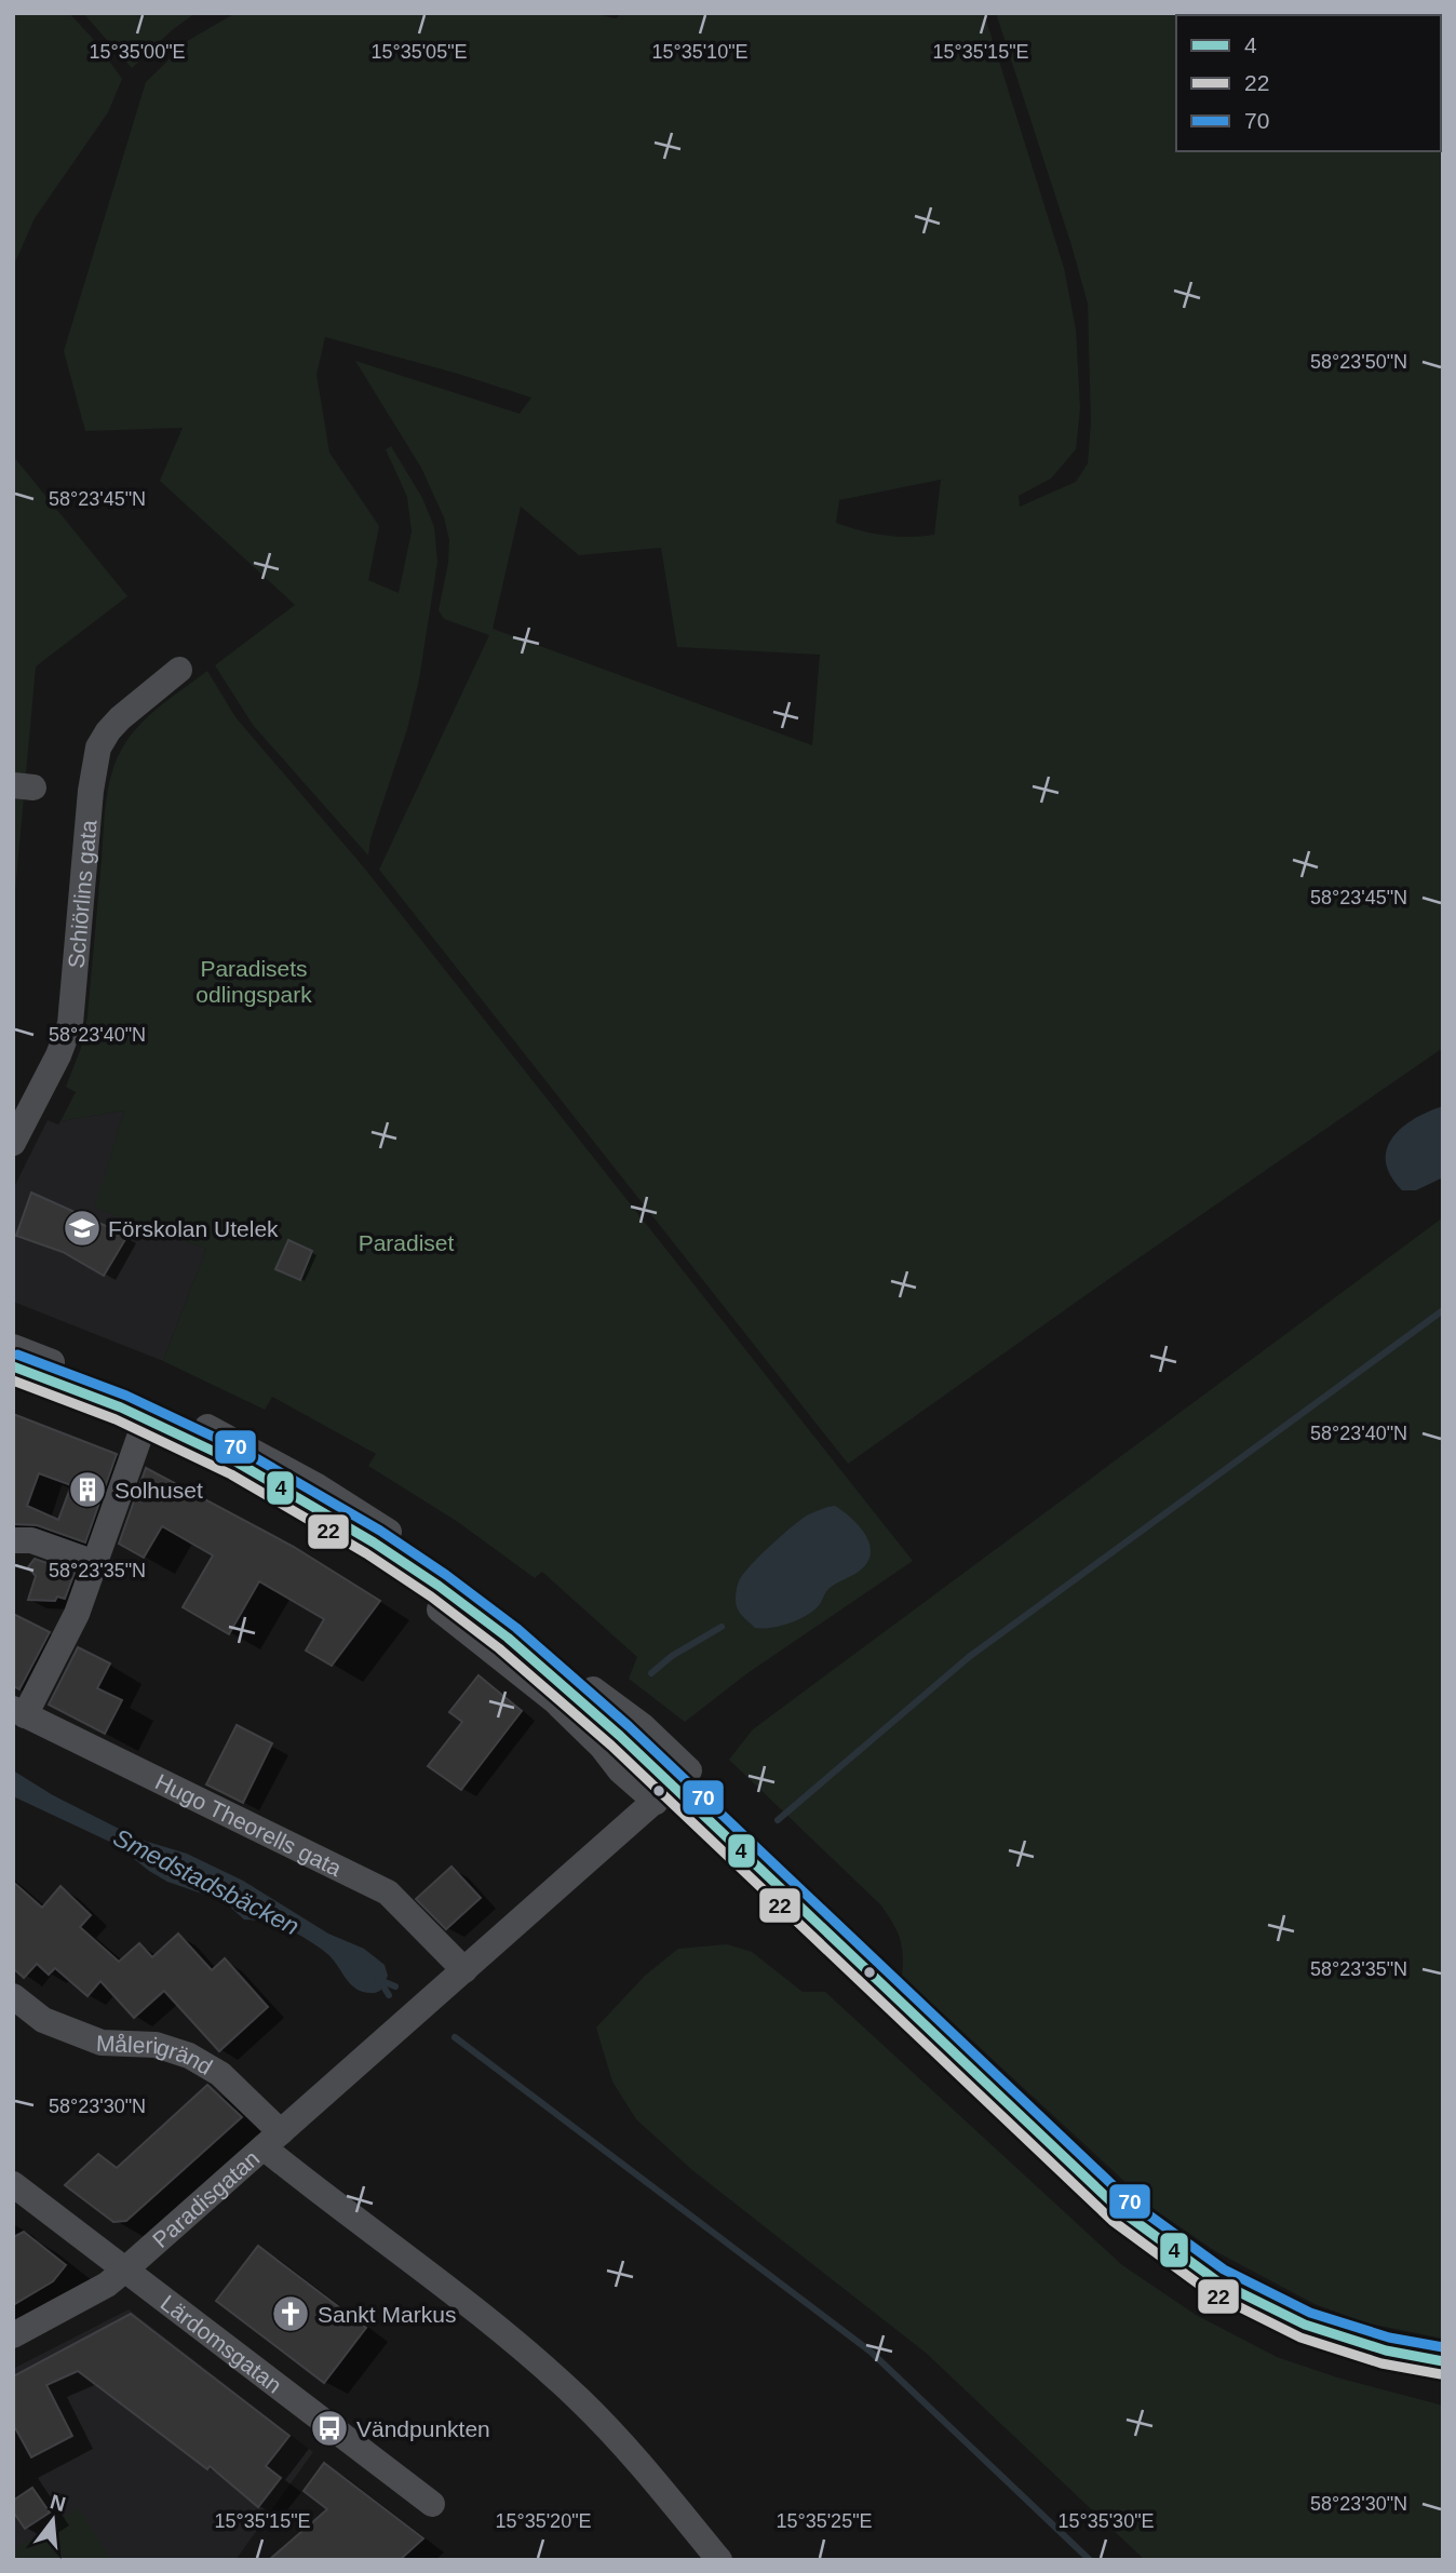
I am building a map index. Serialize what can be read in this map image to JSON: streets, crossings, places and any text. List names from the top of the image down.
{
  "streets": {
    "street": [
      "Schiörlins gata",
      "Hugo Theorells gata",
      "Målerigränd",
      "Paradisgatan",
      "Lärdomsgatan"
    ]
  },
  "crossings": [
    ["Hugo Theorells gata", "Paradisgatan"],
    ["Målerigränd", "Paradisgatan"],
    ["Paradisgatan", "Lärdomsgatan"]
  ],
  "water": ["Smedstadsbäcken"],
  "parks": ["Paradisets odlingspark", "Paradiset"],
  "places": {
    "school or university": ["Förskolan Utelek"],
    "building": ["Solhuset"],
    "church": ["Sankt Markus"],
    "bus stop": ["Vändpunkten"]
  },
  "lines": ["transit line 70", "transit line 4", "transit line 22"],
  "legend": ["4", "22", "70"],
  "north": "top",
  "coordinates": [
    "15°35'00\"E",
    "15°35'05\"E",
    "15°35'10\"E",
    "15°35'15\"E",
    "58°23'50\"N",
    "58°23'45\"N",
    "58°23'40\"N",
    "58°23'35\"N",
    "58°23'30\"N",
    "15°35'20\"E",
    "15°35'25\"E",
    "15°35'30\"E"
  ]
}
